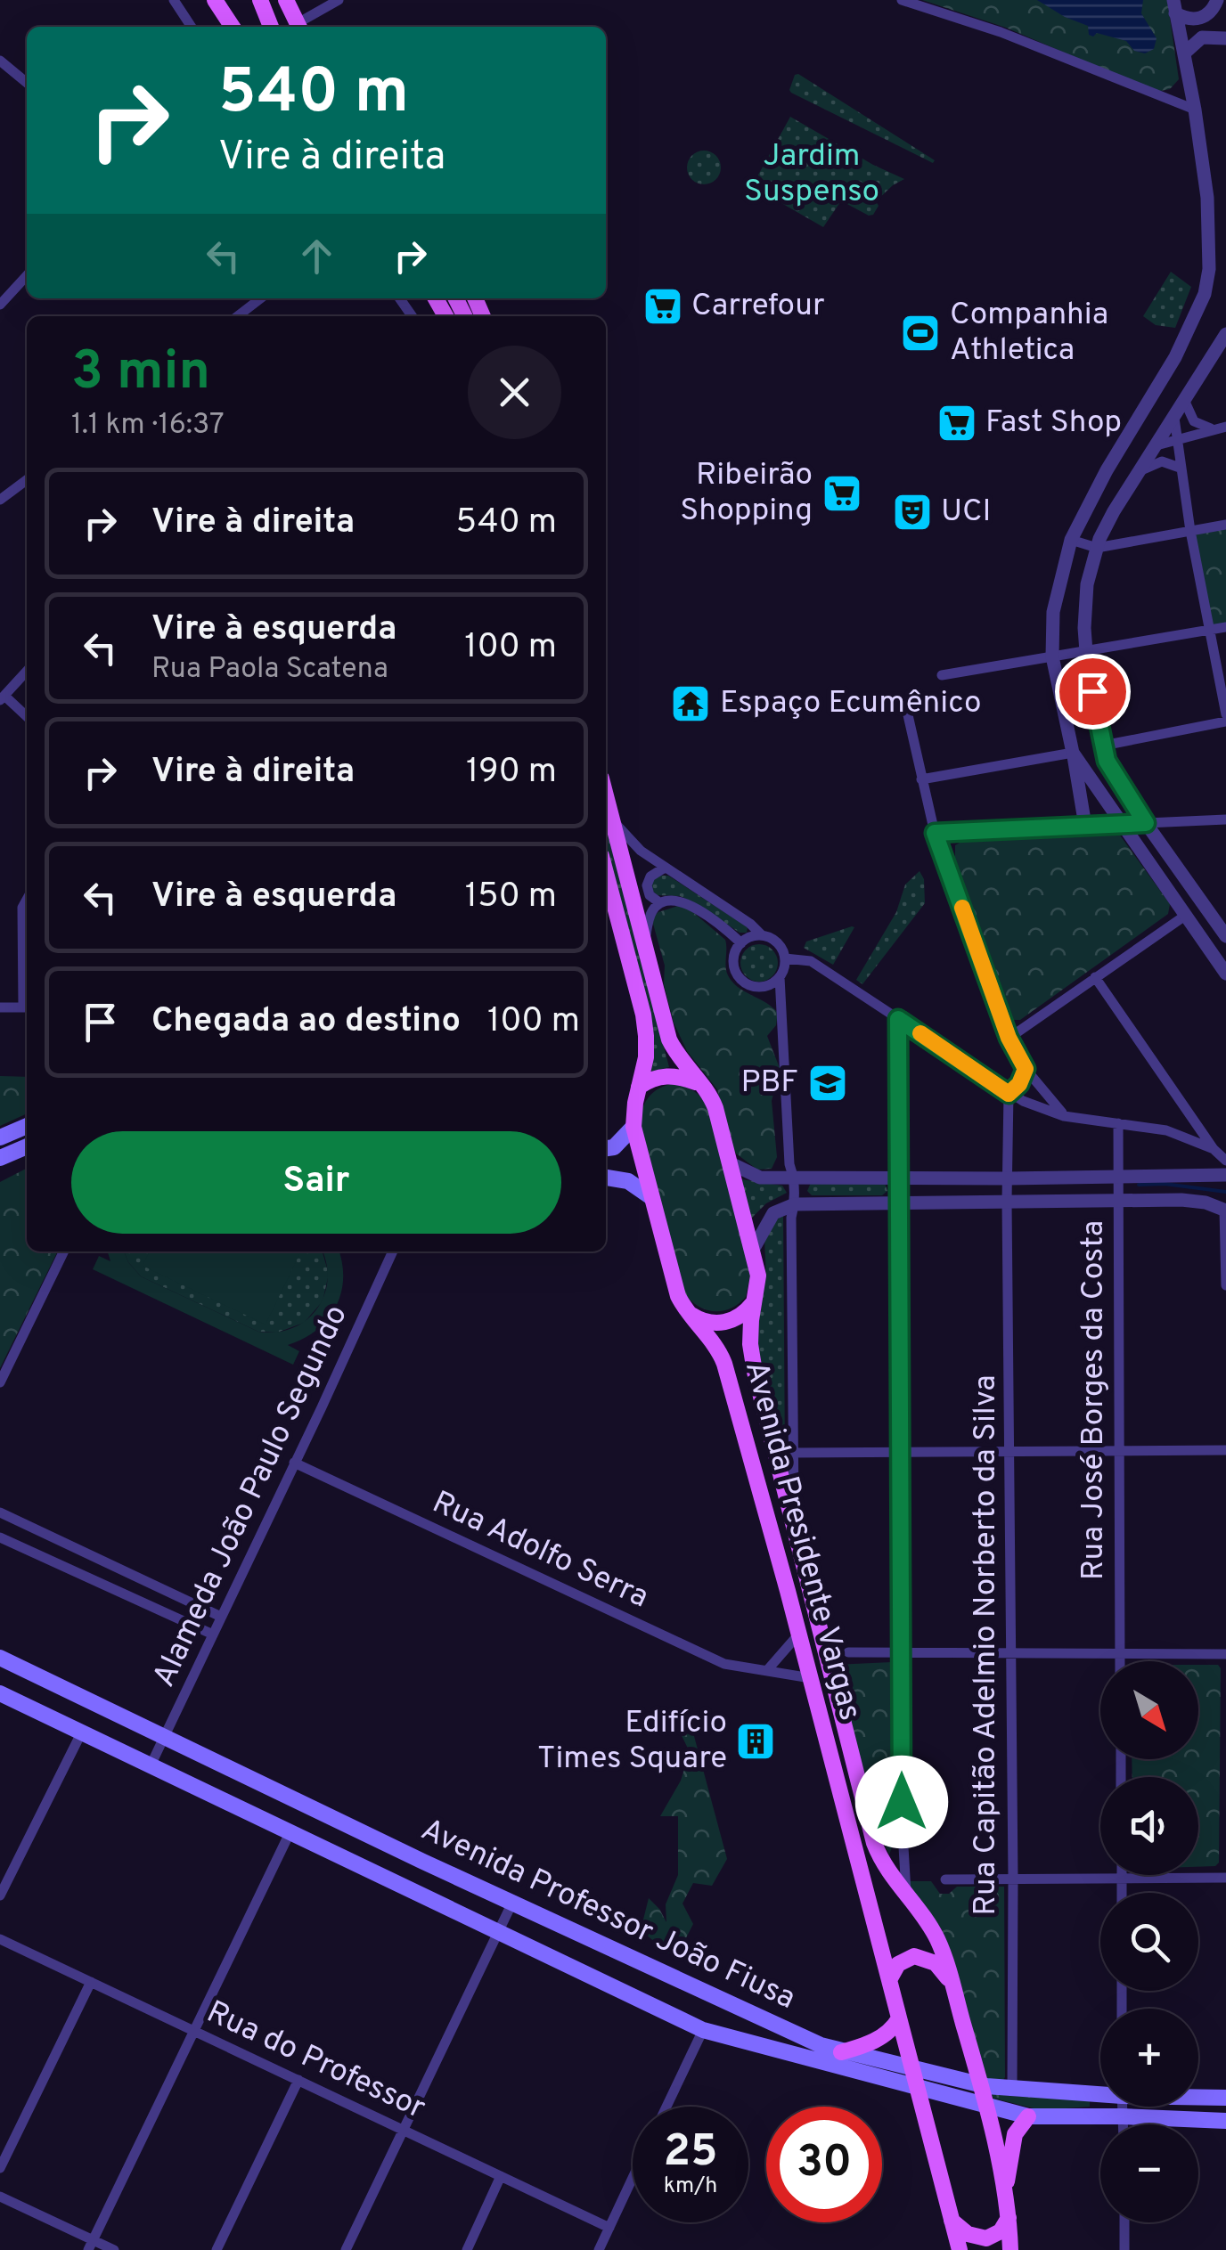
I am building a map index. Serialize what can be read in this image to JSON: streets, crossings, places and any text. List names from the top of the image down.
{
  "streets": {
    "main road": ["Avenida Presidente Vargas", "Avenida Professor João Fiusa"],
    "street": [
      "Rua José Borges da Costa",
      "Alameda João Paulo Segundo",
      "Rua Adolfo Serra",
      "Rua Capitão Adelmio Norberto da Silva",
      "Rua do Professor"
    ]
  },
  "crossings": [
    ["Alameda João Paulo Segundo", "Rua Adolfo Serra"],
    ["Alameda João Paulo Segundo", "Avenida Professor João Fiusa"],
    ["Avenida Presidente Vargas", "Rua Adolfo Serra"],
    ["Avenida Presidente Vargas", "Avenida Professor João Fiusa"],
    ["Rua Capitão Adelmio Norberto da Silva", "Avenida Professor João Fiusa"]
  ],
  "parks": ["Jardim Suspenso"],
  "places": {
    "supermarket": ["Carrefour", "Fast Shop", "Ribeirão Shopping"],
    "sports": ["Companhia Athletica"],
    "theatre": ["UCI"],
    "temple": ["Espaço Ecumênico"],
    "school or university": ["PBF"],
    "building": ["Edifício Times Square"]
  },
  "north": "bottom right",
  "page": {
    "turn": ["540 m", "Vire à direita"],
    "heading": ["3 min", "1.1 km · 16:37"],
    "list": [
      {
        "name": "Vire à direita",
        "value": "540 m"
      },
      {
        "name": "Vire à esquerda",
        "note": "Rua Paola Scatena",
        "value": "100 m"
      },
      {
        "name": "Vire à direita",
        "value": "190 m"
      },
      {
        "name": "Vire à esquerda",
        "value": "150 m"
      },
      {
        "name": "Chegada ao destino",
        "value": "100 m"
      }
    ],
    "buttons": "Sair",
    "map_buttons": ["+", "−"],
    "speed": "25 km/h",
    "limit": "30"
  }
}
